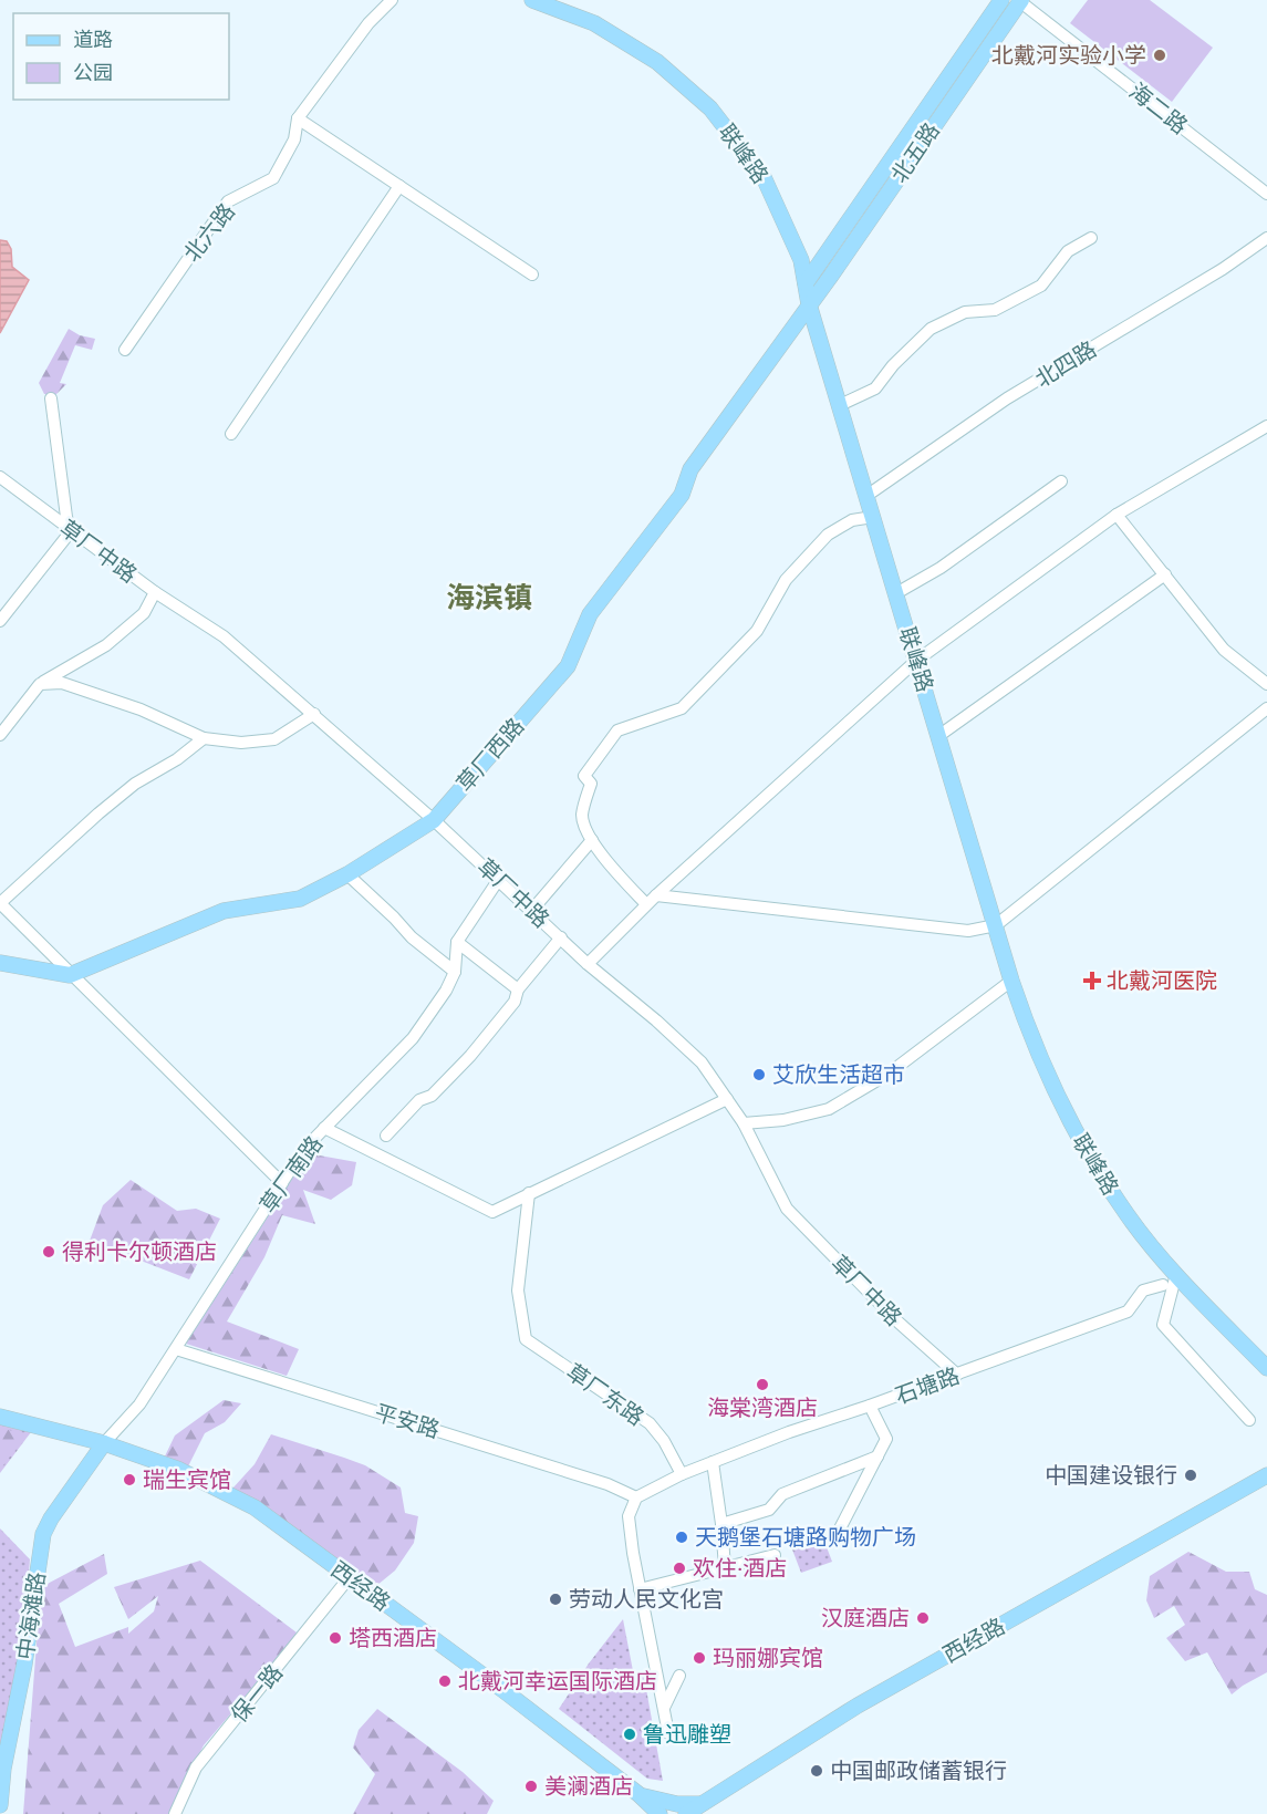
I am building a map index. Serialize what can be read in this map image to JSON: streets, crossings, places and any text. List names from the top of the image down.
{
  "streets": {
    "main road": [
      "北五路",
      "联峰路",
      "草厂西路",
      "西经路",
      "中海滩路"
    ],
    "street": [
      "海二路",
      "北六路",
      "北四路",
      "草厂中路",
      "草厂南路",
      "石塘路",
      "草厂东路",
      "平安路",
      "保一路"
    ]
  },
  "crossings": [
    ["海二路", "北五路"],
    ["北五路", "联峰路"],
    ["北五路", "草厂西路"],
    ["联峰路", "北四路"],
    ["联峰路", "草厂西路"],
    ["草厂中路", "草厂西路"],
    ["草厂中路", "石塘路"],
    ["草厂南路", "平安路"],
    ["草厂南路", "西经路"],
    ["草厂南路", "中海滩路"],
    ["石塘路", "草厂东路"],
    ["西经路", "中海滩路"],
    ["西经路", "保一路"]
  ],
  "districts": ["海滨镇"],
  "places": {
    "other": [
      "北戴河实验小学",
      "艾欣生活超市",
      "得利卡尔顿酒店",
      "海棠湾酒店",
      "中国建设银行",
      "瑞生宾馆",
      "天鹅堡石塘路购物广场",
      "欢住·酒店",
      "劳动人民文化宫",
      "汉庭酒店",
      "塔西酒店",
      "玛丽娜宾馆",
      "北戴河幸运国际酒店",
      "鲁迅雕塑",
      "中国邮政储蓄银行",
      "美澜酒店"
    ],
    "health": ["北戴河医院"]
  },
  "legend": ["道路", "公园"]
}
